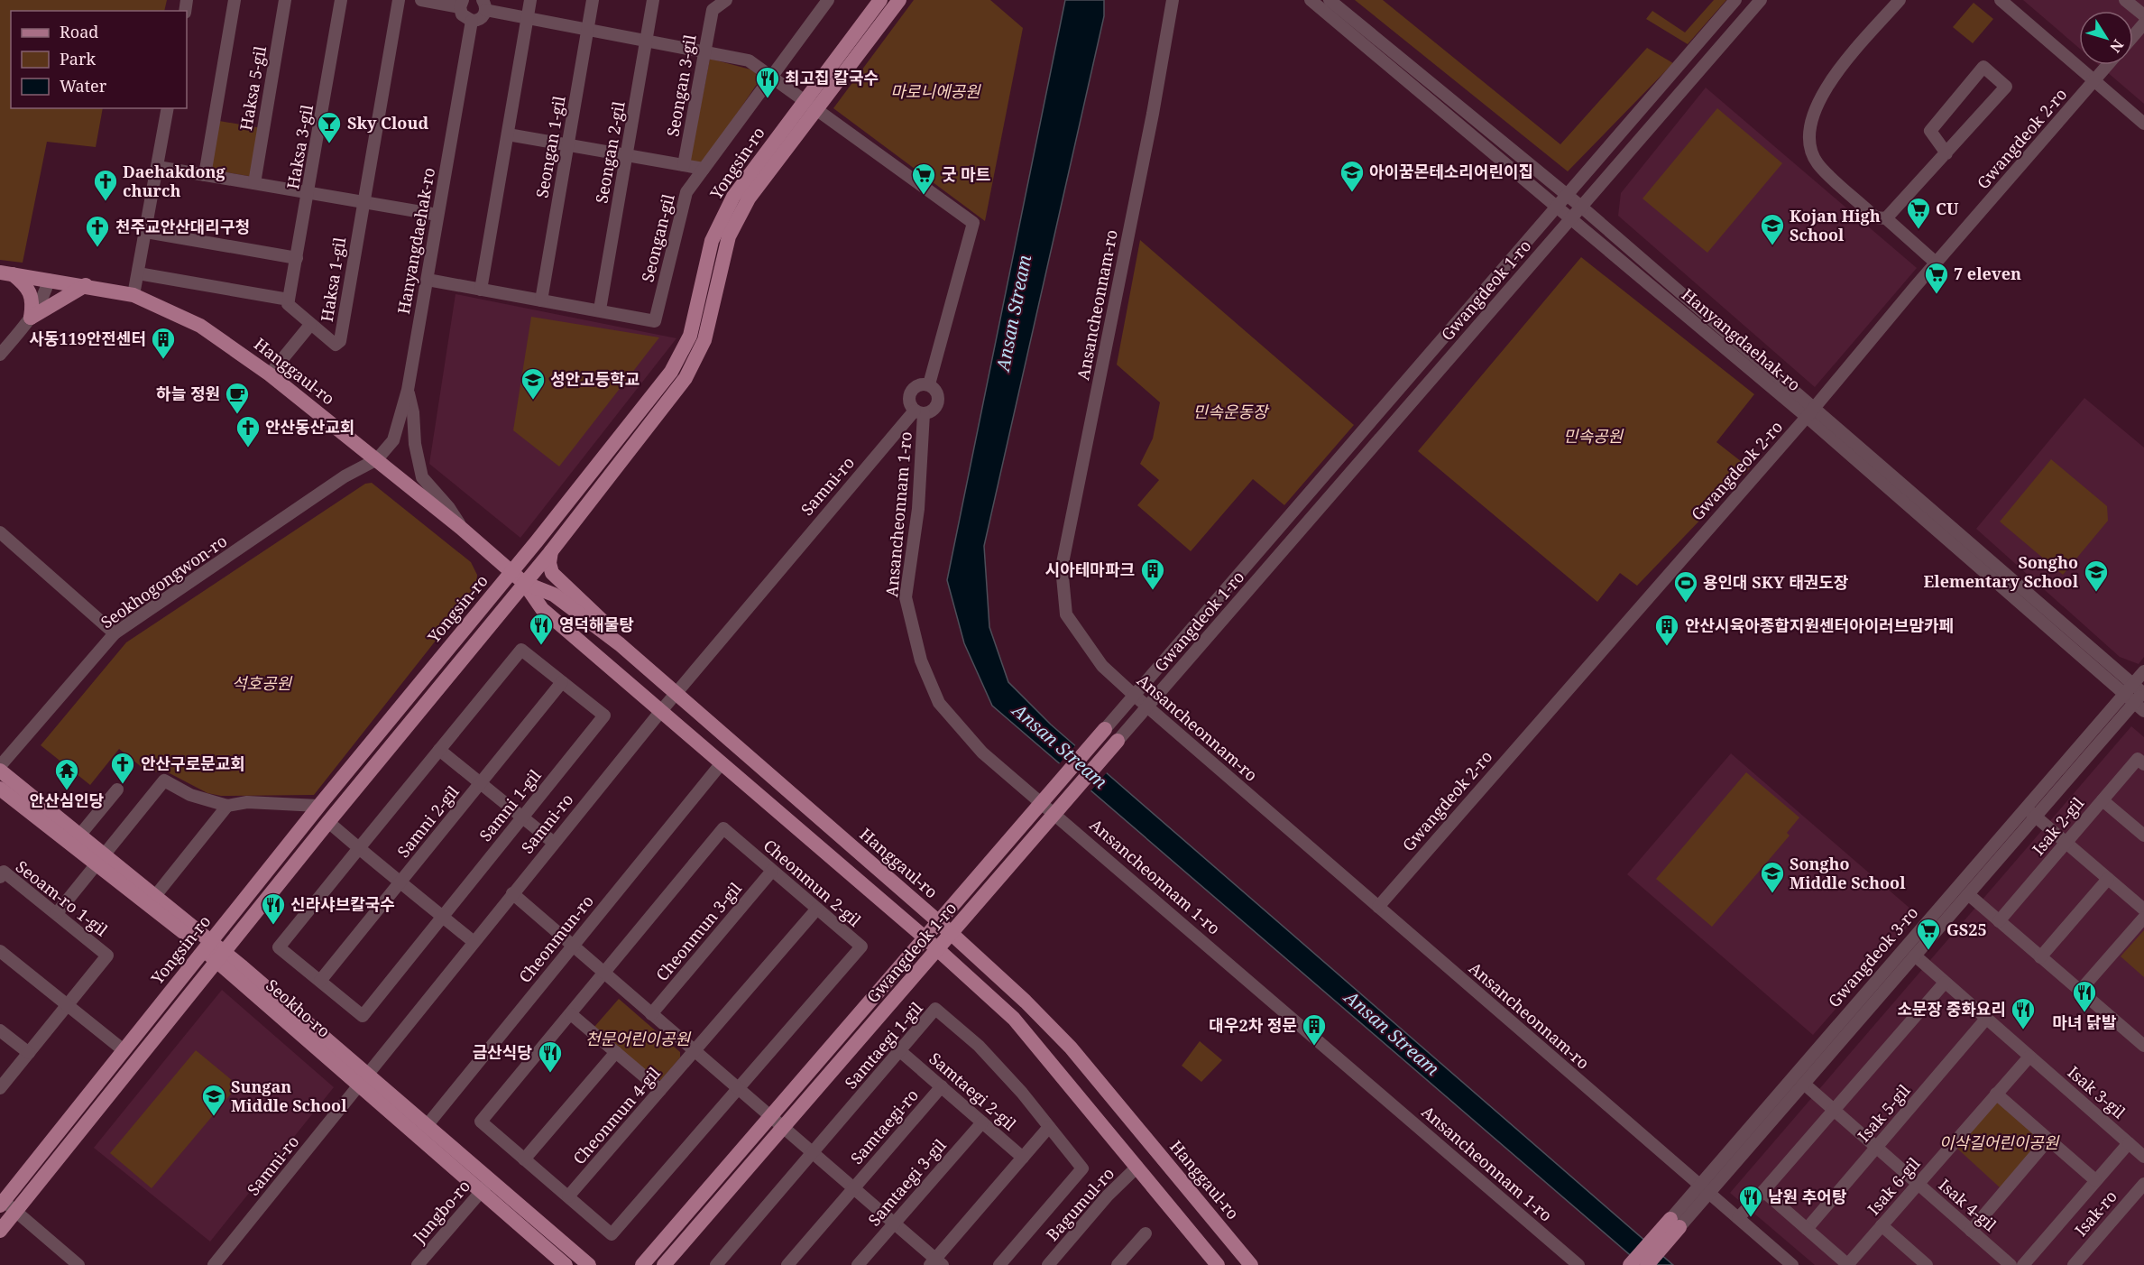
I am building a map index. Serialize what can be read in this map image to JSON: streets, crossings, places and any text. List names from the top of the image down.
{
  "streets": {
    "main road": [
      "Yongsin-ro",
      "Gwangdeok 1-ro",
      "Hanggaul-ro",
      "Gwangdeok 3-ro",
      "Seokho-ro"
    ],
    "street": [
      "Seongan 3-gil",
      "Haksa 5-gil",
      "Gwangdeok 2-ro",
      "Haksa 3-gil",
      "Seongan 1-gil",
      "Seongan 2-gil",
      "Seongan-gil",
      "Hanyangdaehak-ro",
      "Haksa 1-gil",
      "Ansancheonnam-ro",
      "Samni-ro",
      "Ansancheonnam 1-ro",
      "Seokhogongwon-ro",
      "Samni 1-gil",
      "Samni 2-gil",
      "Isak 2-gil",
      "Cheonmun 2-gil",
      "Seoam-ro 1-gil",
      "Cheonmun 3-gil",
      "Cheonmun-ro",
      "Samtaegi 1-gil",
      "Samtaegi 2-gil",
      "Isak 3-gil",
      "Isak 5-gil",
      "Cheonmun 4-gil",
      "Samtaegi-ro",
      "Samtaegi 3-gil",
      "Isak 6-gil",
      "Bagumul-ro",
      "Isak 4-gil",
      "Jungbo-ro",
      "Isak-ro"
    ]
  },
  "crossings": [
    ["Gwangdeok 2-ro", "Hanyangdaehak-ro"],
    ["Gwangdeok 2-ro", "Ansancheonnam-ro"],
    ["Haksa 3-gil", "Haksa 1-gil"],
    ["Seongan 1-gil", "Seongan-gil"],
    ["Seongan 2-gil", "Seongan-gil"],
    ["Yongsin-ro", "Hanggaul-ro"],
    ["Yongsin-ro", "Seokho-ro"],
    ["Seongan-gil", "Hanyangdaehak-ro"],
    ["Hanyangdaehak-ro", "Gwangdeok 1-ro"],
    ["Hanyangdaehak-ro", "Hanggaul-ro"],
    ["Hanyangdaehak-ro", "Seokhogongwon-ro"],
    ["Hanyangdaehak-ro", "Gwangdeok 3-ro"],
    ["Gwangdeok 1-ro", "Ansancheonnam-ro"],
    ["Gwangdeok 1-ro", "Hanggaul-ro"],
    ["Gwangdeok 1-ro", "Ansancheonnam 1-ro"],
    ["Gwangdeok 1-ro", "Samtaegi-ro"],
    ["Ansancheonnam-ro", "Gwangdeok 3-ro"],
    ["Hanggaul-ro", "Samni-ro"],
    ["Hanggaul-ro", "Seokhogongwon-ro"],
    ["Hanggaul-ro", "Cheonmun-ro"],
    ["Hanggaul-ro", "Bagumul-ro"],
    ["Samni-ro", "Ansancheonnam 1-ro"],
    ["Samni-ro", "Seokho-ro"],
    ["Samni-ro", "Samtaegi-ro"],
    ["Samni 1-gil", "Samni 2-gil"],
    ["Cheonmun 2-gil", "Cheonmun 3-gil"],
    ["Cheonmun 2-gil", "Cheonmun 4-gil"],
    ["Cheonmun 2-gil", "Samtaegi-ro"],
    ["Cheonmun 3-gil", "Samtaegi-ro"],
    ["Cheonmun-ro", "Seokho-ro"],
    ["Cheonmun-ro", "Samtaegi-ro"],
    ["Gwangdeok 3-ro", "Isak 3-gil"],
    ["Gwangdeok 3-ro", "Isak 4-gil"],
    ["Seokho-ro", "Jungbo-ro"],
    ["Samtaegi 1-gil", "Samtaegi 2-gil"],
    ["Samtaegi 1-gil", "Samtaegi-ro"],
    ["Samtaegi 2-gil", "Samtaegi-ro"],
    ["Samtaegi 2-gil", "Samtaegi 3-gil"],
    ["Isak 3-gil", "Isak 5-gil"],
    ["Isak 3-gil", "Isak 6-gil"],
    ["Isak 5-gil", "Isak 4-gil"],
    ["Cheonmun 4-gil", "Samtaegi-ro"],
    ["Samtaegi-ro", "Samtaegi 3-gil"],
    ["Isak 6-gil", "Isak 4-gil"]
  ],
  "water": ["Ansan Stream"],
  "parks": [
    "마로니에공원",
    "민속운동장",
    "민속공원",
    "석호공원",
    "천문어린이공원",
    "이삭길어린이공원"
  ],
  "places": {
    "restaurant": [
      "최고집 칼국수",
      "영덕해물탕",
      "신라샤브칼국수",
      "마녀 닭발",
      "소문장 중화요리",
      "금산식당",
      "남원 추어탕"
    ],
    "bar": ["Sky Cloud"],
    "school or university": [
      "아이꿈몬테소리어린이집",
      "Kojan High School",
      "성안고등학교",
      "Songho Elementary School",
      "Songho Middle School",
      "Sungan Middle School"
    ],
    "supermarket": [
      "굿 마트",
      "CU",
      "7 eleven",
      "GS25"
    ],
    "church": [
      "Daehakdong church",
      "천주교안산대리구청",
      "안산동산교회",
      "안산구로문교회"
    ],
    "building": [
      "사동119안전센터",
      "시아테마파크",
      "안산시육아종합지원센터아이러브맘카페",
      "대우2차 정문"
    ],
    "cafe": ["하늘 정원"],
    "sports": ["용인대 SKY 태권도장"],
    "temple": ["안산심인당"]
  },
  "legend": ["Road", "Park", "Water"],
  "north": "bottom right"
}
